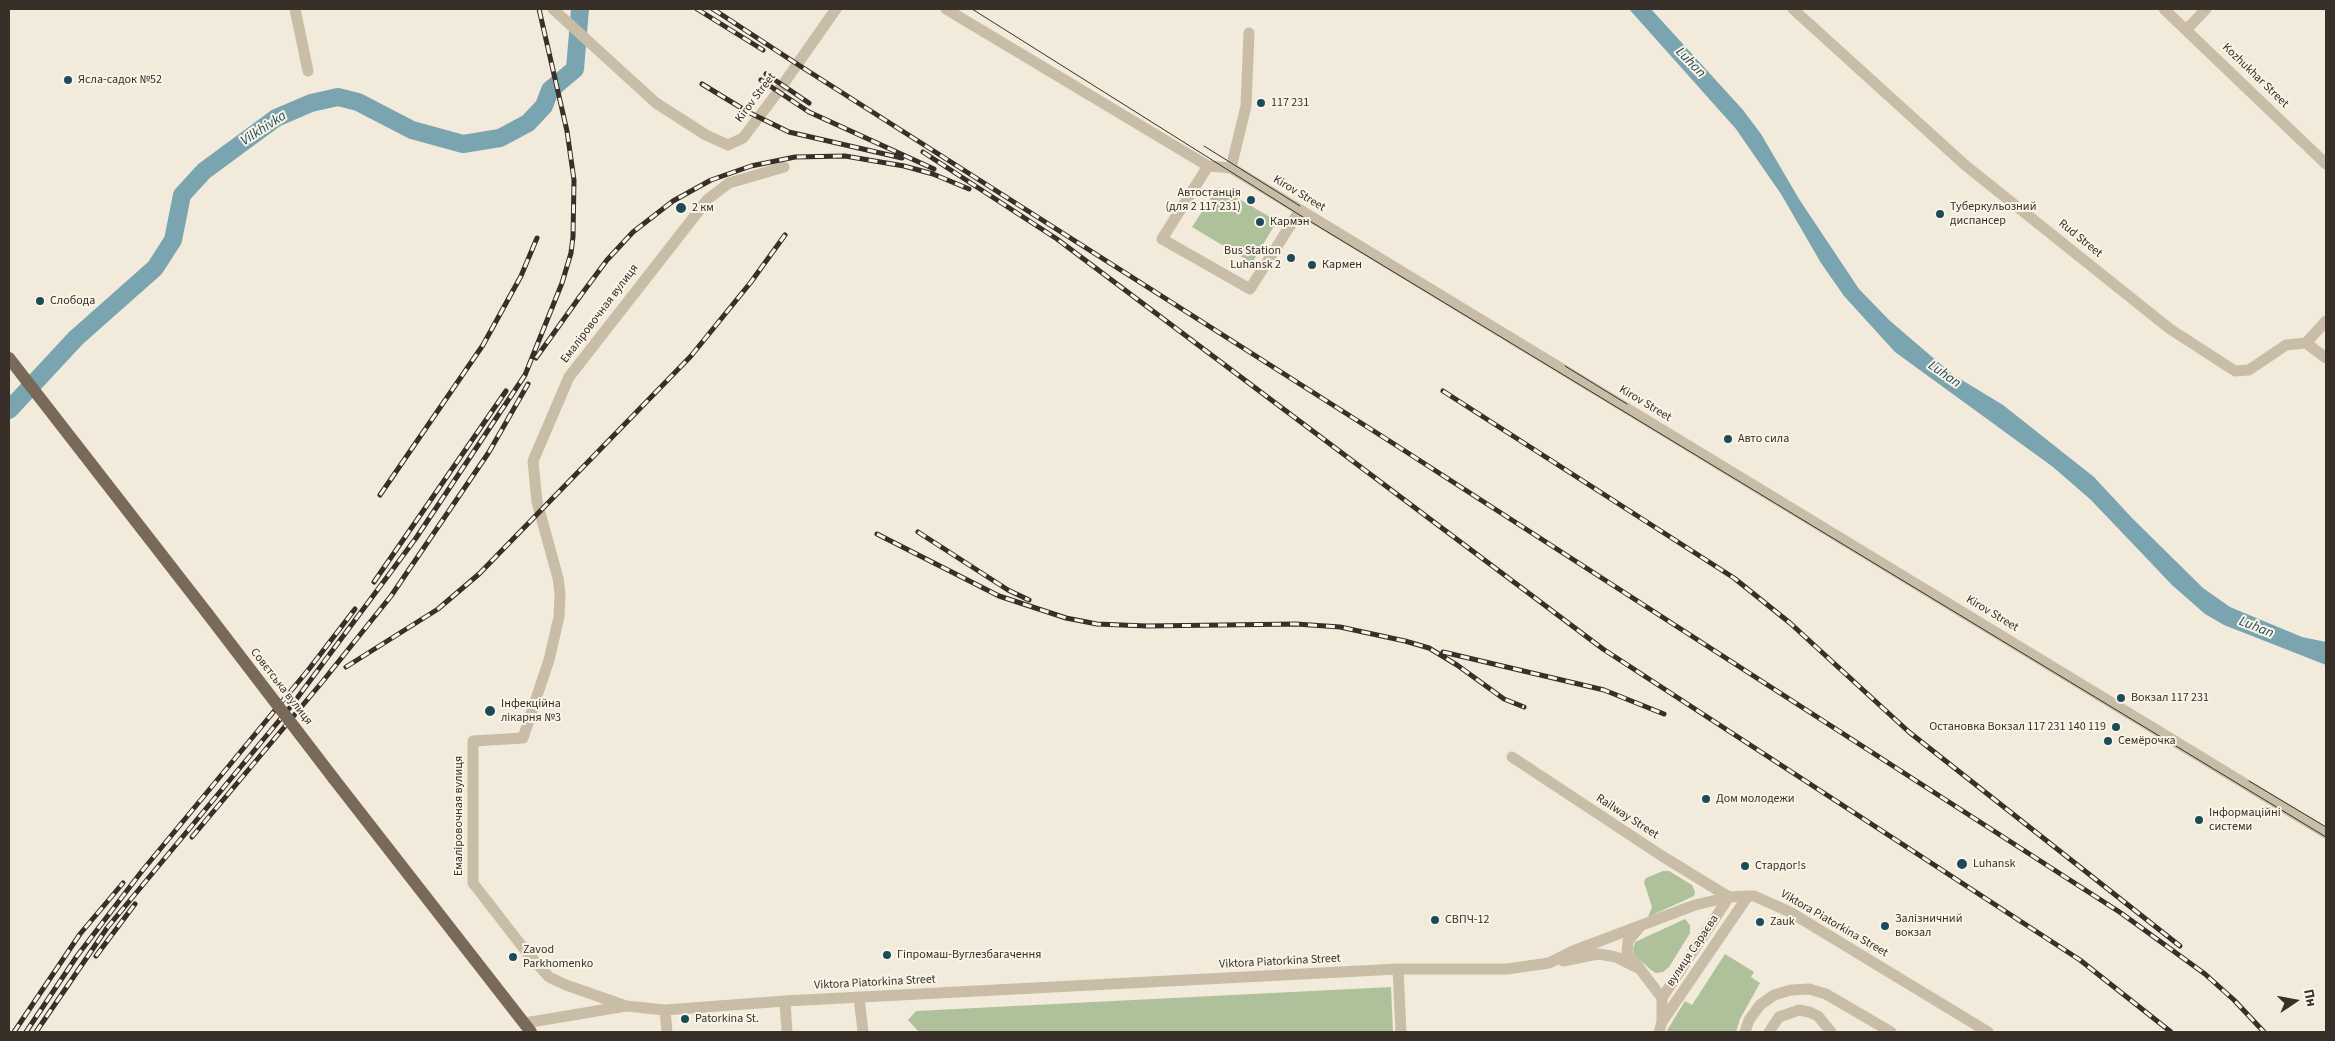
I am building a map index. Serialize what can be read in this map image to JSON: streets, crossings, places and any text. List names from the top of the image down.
{
  "streets": {
    "main road": ["Совєтська вулиця"],
    "street": [
      "Kozhukhar Street",
      "Kirov Street",
      "Rud Street",
      "Емаліровочная вулиця",
      "Railway Street",
      "Viktora Piatorkina Street",
      "вулиця Сараєва"
    ]
  },
  "crossings": [
    ["Емаліровочная вулиця", "Viktora Piatorkina Street"],
    ["Совєтська вулиця", "Viktora Piatorkina Street"],
    ["Railway Street", "Viktora Piatorkina Street"],
    ["Viktora Piatorkina Street", "вулиця Сараєва"]
  ],
  "water": ["Luhan", "Vilkhivka"],
  "places": [
    "Ясла-садок №52",
    "117 231",
    "Автостанція (для 2 117 231)",
    "2 км",
    "Туберкульозний диспансер",
    "Кармэн",
    "Bus Station Luhansk 2",
    "Кармен",
    "Слобода",
    "Авто сила",
    "Вокзал 117 231",
    "Інфекційна лікарня №3",
    "Остановка Вокзал 117 231 140 119",
    "Семёрочка",
    "Дом молодежи",
    "Інформаційні системи",
    "Luhansk",
    "Стардог!s",
    "СВПЧ-12",
    "Zauk",
    "Залізничний вокзал",
    "Гіпромаш-Вуглезбагачення",
    "Zavod Parkhomenko",
    "Patorkina St."
  ],
  "north": "right"
}
